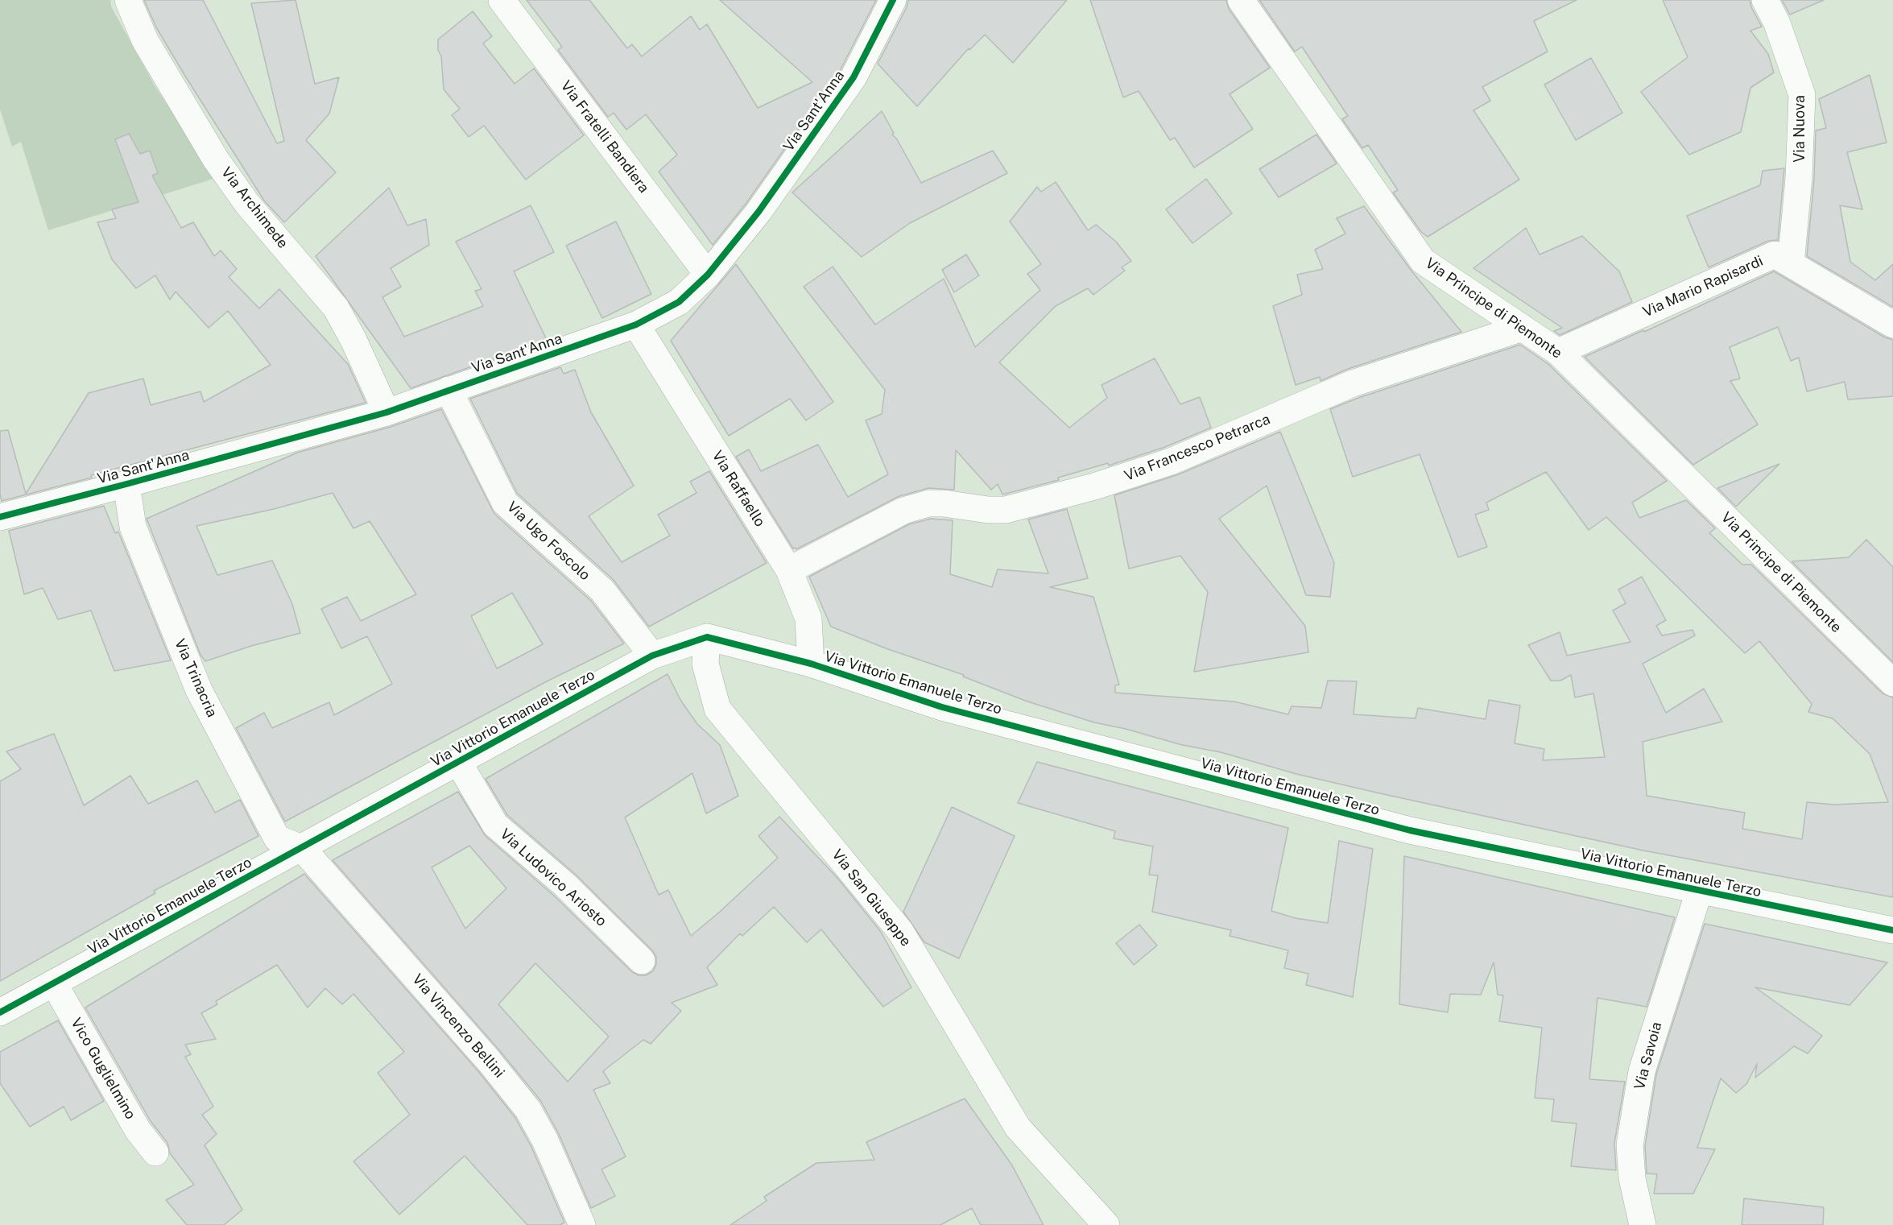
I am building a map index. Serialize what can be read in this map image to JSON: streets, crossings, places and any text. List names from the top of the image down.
{
  "streets": {
    "street": [
      "Via Sant'Anna",
      "Via Nuova",
      "Via Fratelli Bandiera",
      "Via Archimede",
      "Via Mario Rapisardi",
      "Via Principe di Piemonte",
      "Via Francesco Petrarca",
      "Via Raffaello",
      "Via Ugo Foscolo",
      "Via Trinacria",
      "Via Vittorio Emanuele Terzo",
      "Via Ludovico Ariosto",
      "Via San Giuseppe",
      "Via Vincenzo Bellini",
      "Via Savoia",
      "Vico Guglielmino"
    ]
  },
  "crossings": [
    ["Via Sant'Anna", "Via Fratelli Bandiera"],
    ["Via Sant'Anna", "Via Archimede"],
    ["Via Sant'Anna", "Via Raffaello"],
    ["Via Sant'Anna", "Via Ugo Foscolo"],
    ["Via Sant'Anna", "Via Trinacria"],
    ["Via Nuova", "Via Mario Rapisardi"],
    ["Via Mario Rapisardi", "Via Principe di Piemonte"],
    ["Via Principe di Piemonte", "Via Francesco Petrarca"],
    ["Via Francesco Petrarca", "Via Raffaello"],
    ["Via Raffaello", "Via Vittorio Emanuele Terzo"],
    ["Via Ugo Foscolo", "Via Vittorio Emanuele Terzo"],
    ["Via Trinacria", "Via Vittorio Emanuele Terzo"],
    ["Via Trinacria", "Via Vincenzo Bellini"],
    ["Via Vittorio Emanuele Terzo", "Via Ludovico Ariosto"],
    ["Via Vittorio Emanuele Terzo", "Via San Giuseppe"],
    ["Via Vittorio Emanuele Terzo", "Via Vincenzo Bellini"],
    ["Via Vittorio Emanuele Terzo", "Via Savoia"],
    ["Via Vittorio Emanuele Terzo", "Vico Guglielmino"]
  ]
}
